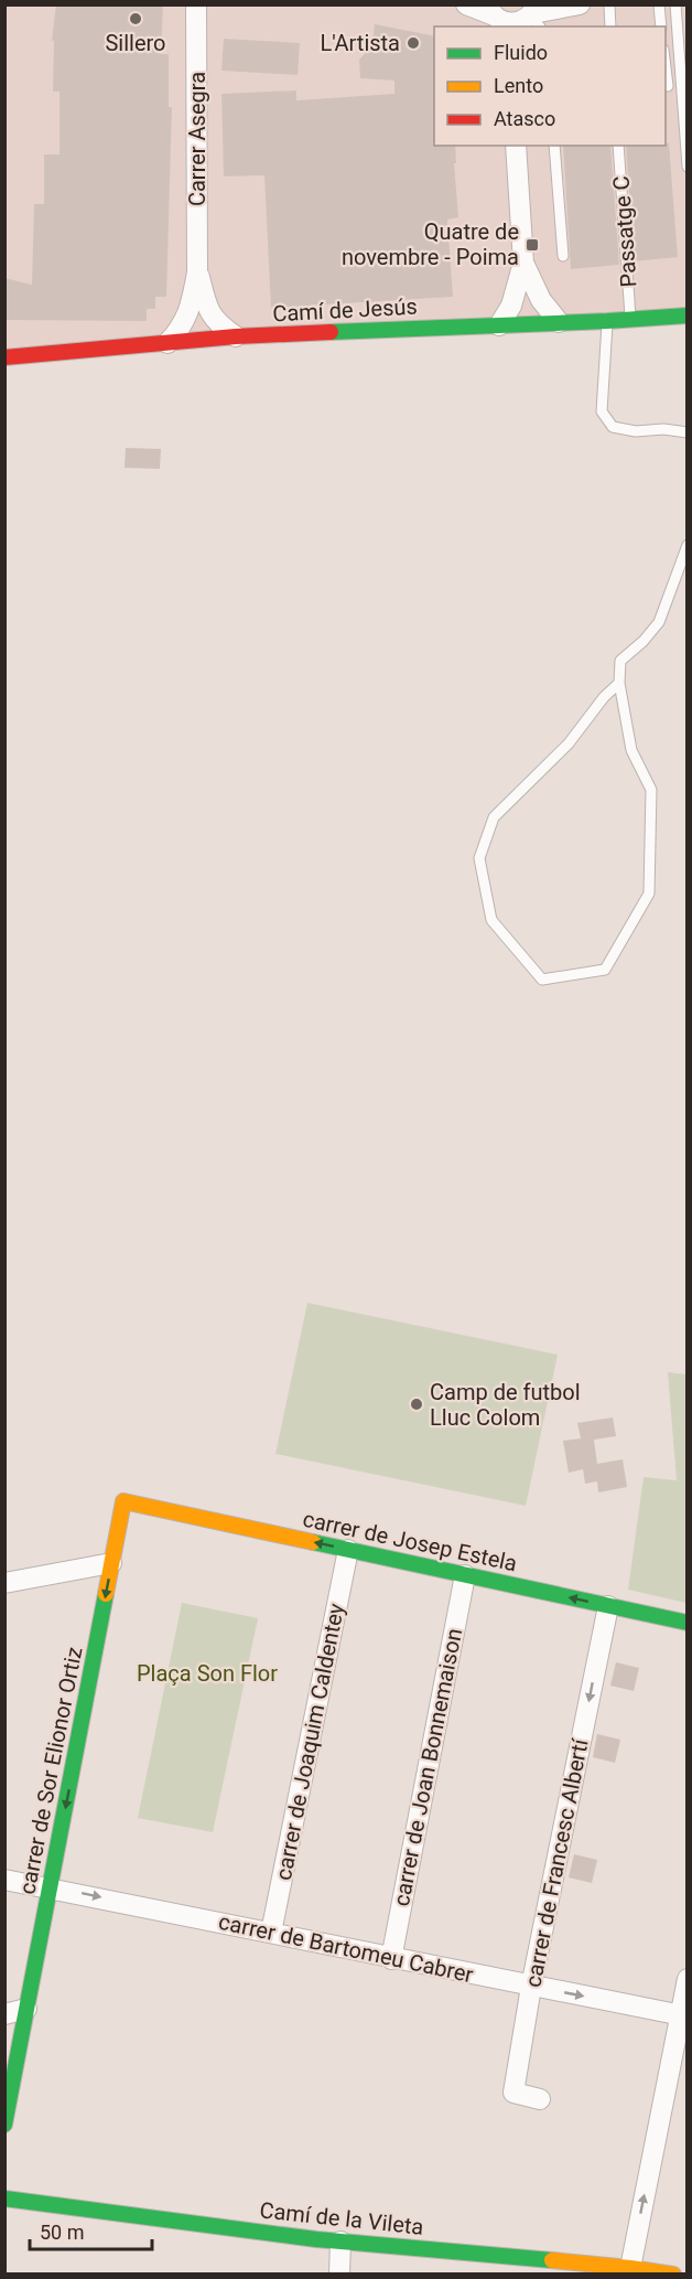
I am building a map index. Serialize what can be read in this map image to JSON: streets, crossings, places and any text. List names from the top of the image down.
{
  "streets": {
    "street": [
      "Carrer Asegra",
      "Camí de Jesús",
      "carrer de Josep Estela",
      "carrer de Joaquim Caldentey",
      "carrer de Joan Bonnemaison",
      "carrer de Sor Elionor Ortiz",
      "carrer de Francesc Albertí",
      "carrer de Bartomeu Cabrer",
      "Camí de la Vileta"
    ],
    "lane": ["Passatge C"]
  },
  "crossings": [
    ["Passatge C", "Camí de Jesús"],
    ["carrer de Josep Estela", "carrer de Joaquim Caldentey"],
    ["carrer de Josep Estela", "carrer de Joan Bonnemaison"],
    ["carrer de Josep Estela", "carrer de Sor Elionor Ortiz"],
    ["carrer de Josep Estela", "carrer de Francesc Albertí"],
    ["carrer de Joaquim Caldentey", "carrer de Bartomeu Cabrer"],
    ["carrer de Joan Bonnemaison", "carrer de Bartomeu Cabrer"],
    ["carrer de Sor Elionor Ortiz", "carrer de Bartomeu Cabrer"],
    ["carrer de Francesc Albertí", "carrer de Bartomeu Cabrer"]
  ],
  "one_way": [
    "carrer de Josep Estela",
    "carrer de Sor Elionor Ortiz",
    "carrer de Francesc Albertí",
    "carrer de Bartomeu Cabrer"
  ],
  "parks": ["Plaça Son Flor"],
  "places": {
    "other": ["Sillero", "L'Artista", "Camp de futbol Lluc Colom"],
    "transit": ["Quatre de novembre - Poima"]
  },
  "legend": ["Fluido", "Lento", "Atasco"],
  "scale_bar": "50 m"
}
